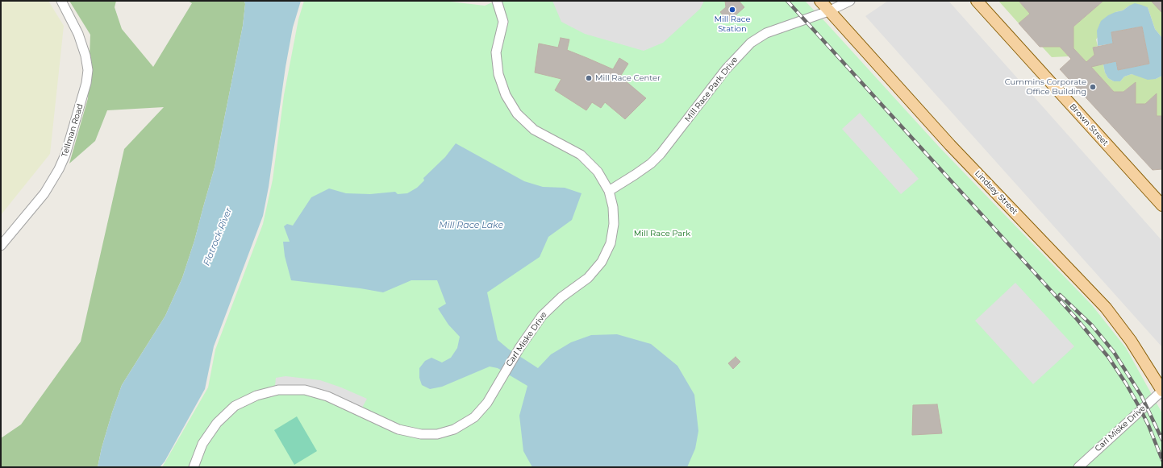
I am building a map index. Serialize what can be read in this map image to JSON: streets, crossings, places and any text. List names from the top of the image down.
{
  "streets": {
    "main road": ["Brown Street", "Lindsey Street"],
    "street": ["Mill Race Park Drive", "Tellman Road", "Carl Miske Drive"]
  },
  "crossings": [
    ["Mill Race Park Drive", "Lindsey Street"],
    ["Mill Race Park Drive", "Carl Miske Drive"],
    ["Lindsey Street", "Carl Miske Drive"]
  ],
  "water": ["Mill Race Lake", "Flatrock River"],
  "parks": ["Mill Race Park"],
  "places": ["Mill Race Station", "Mill Race Center", "Cummins Corporate Office Building"]
}
